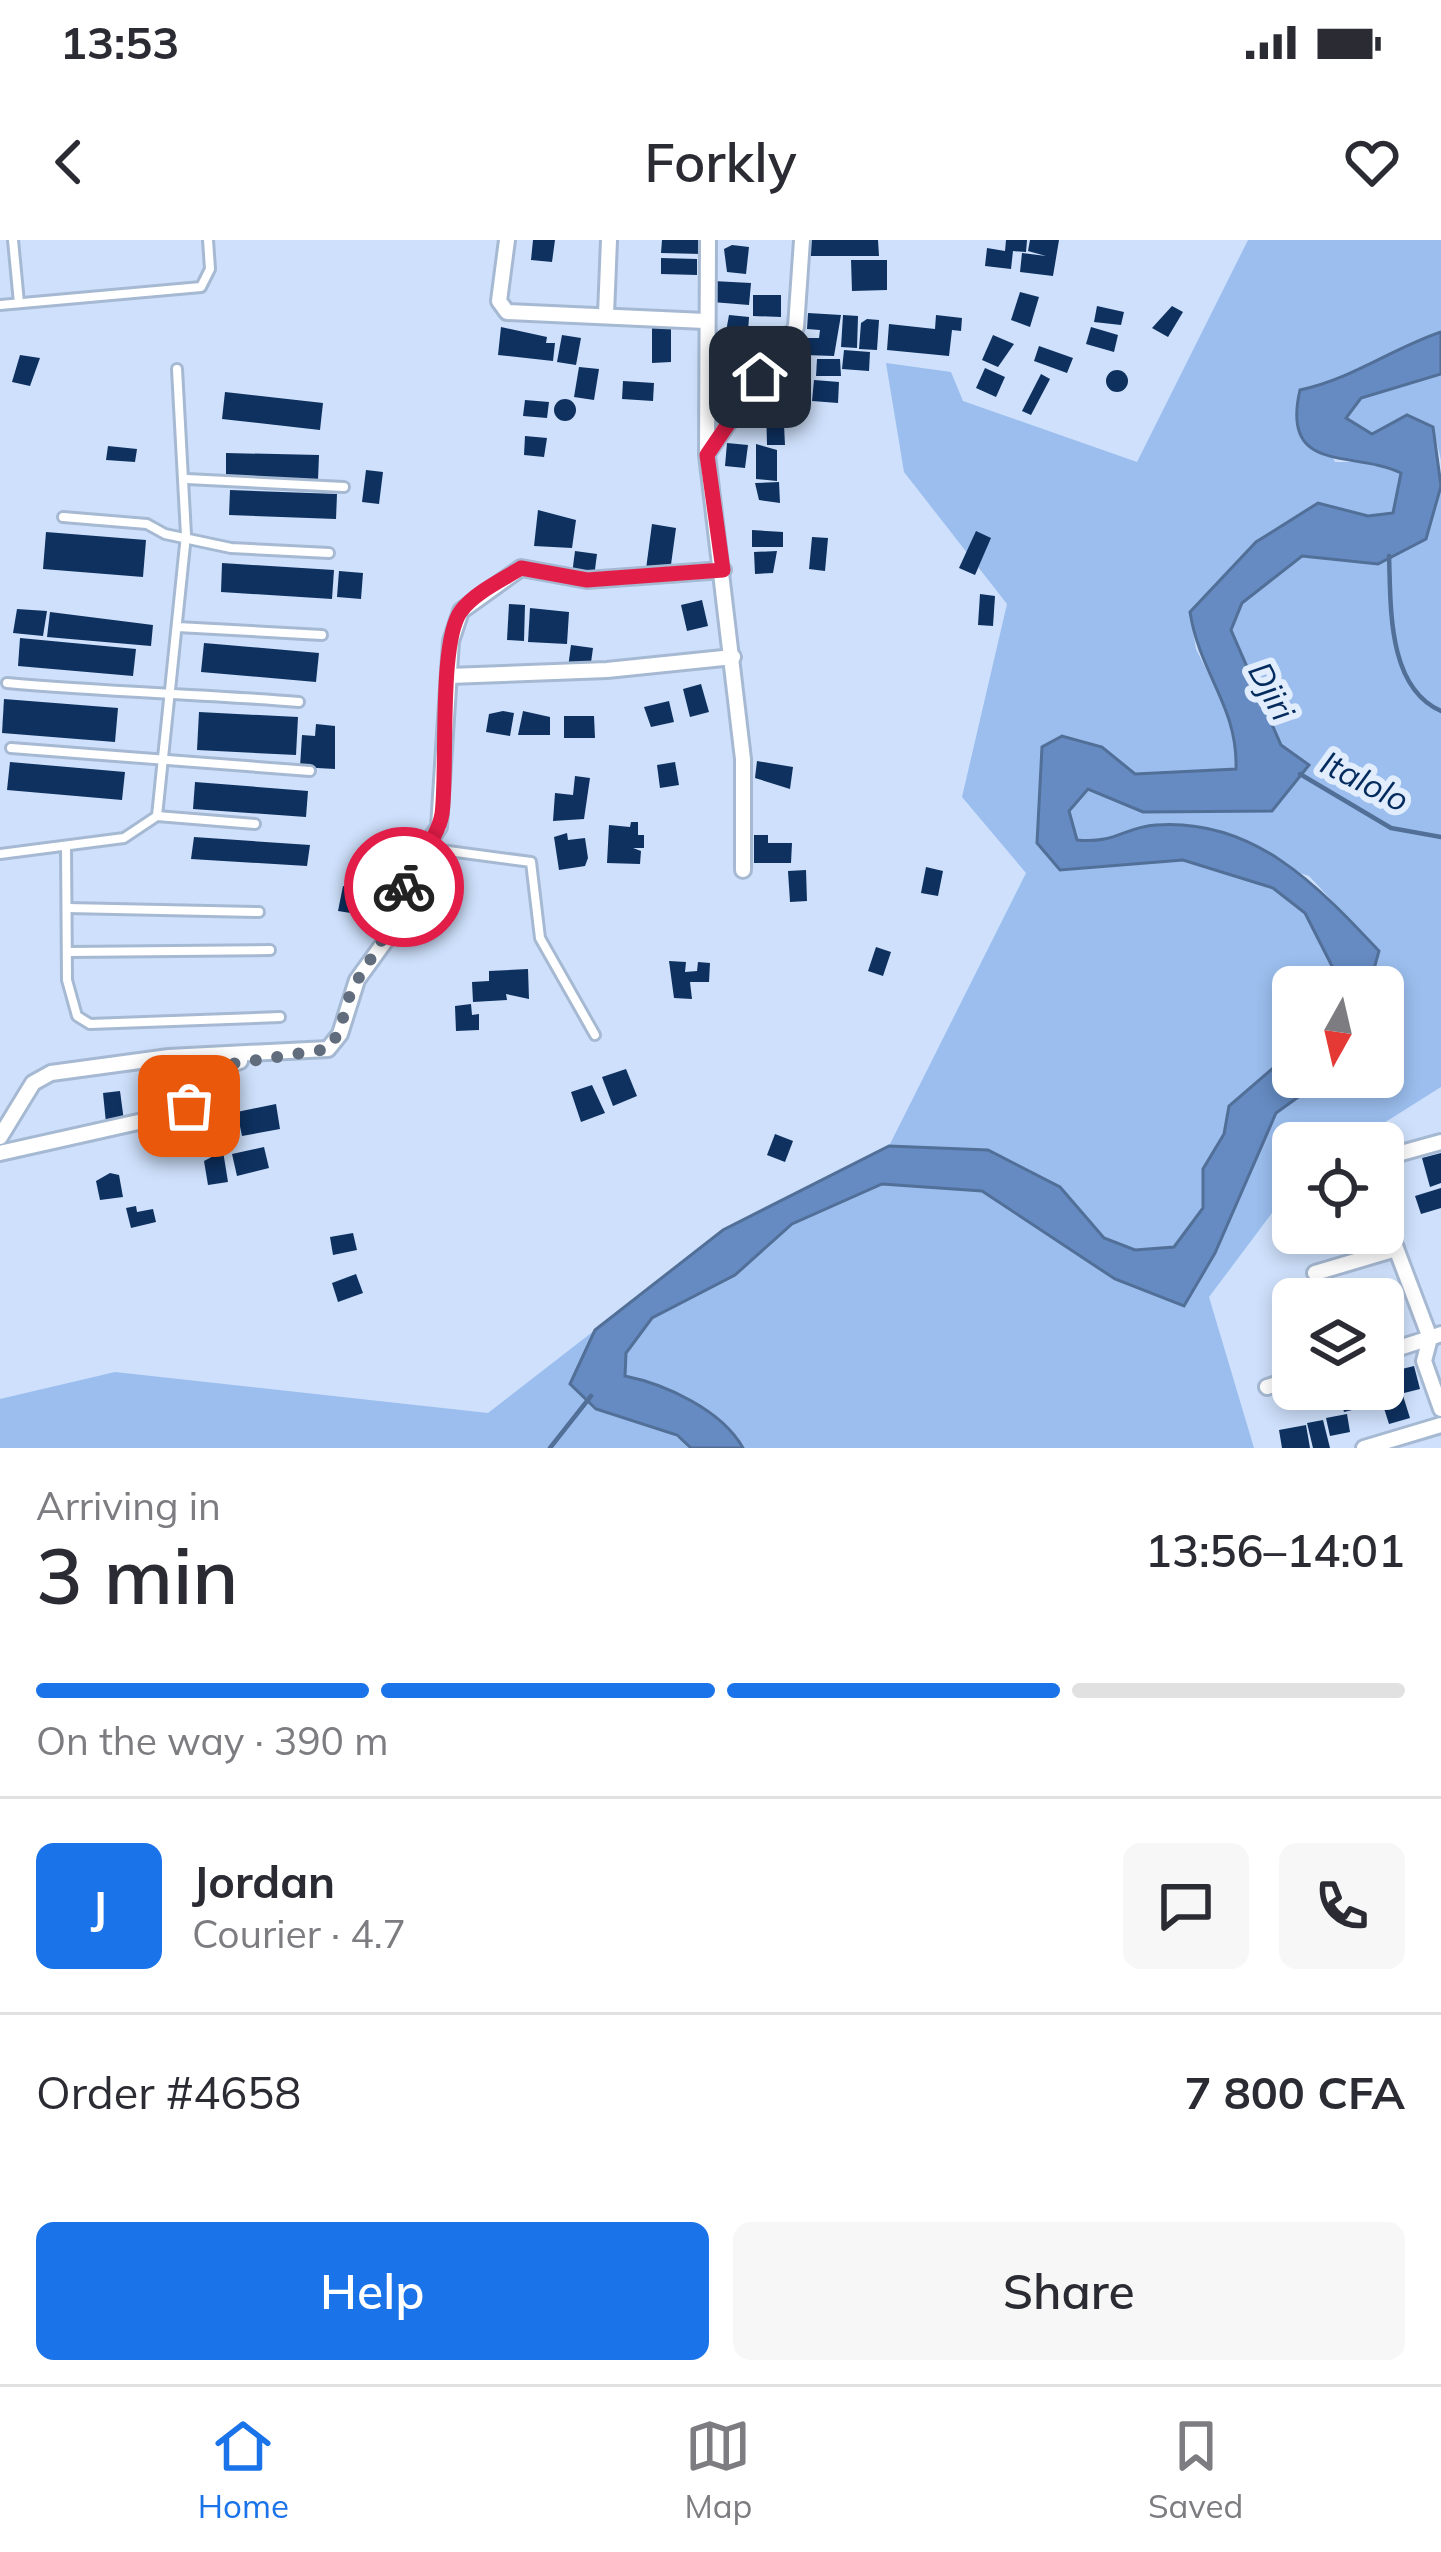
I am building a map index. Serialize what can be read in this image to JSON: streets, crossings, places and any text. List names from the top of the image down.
{
  "water": ["Djiri", "Italolo"],
  "north": "bottom",
  "page": {
    "status": "13:53",
    "header": "Forkly",
    "heading": ["3 min", "Arriving in", "13:56–14:01"],
    "panel": [
      "Jordan",
      "Courier · 4.7",
      "Order #4658",
      "7 800 CFA"
    ],
    "bar": "On the way · 390 m",
    "round": "J",
    "buttons": ["Help", "Share"],
    "tabs": ["Home", "Map", "Saved"]
  }
}
